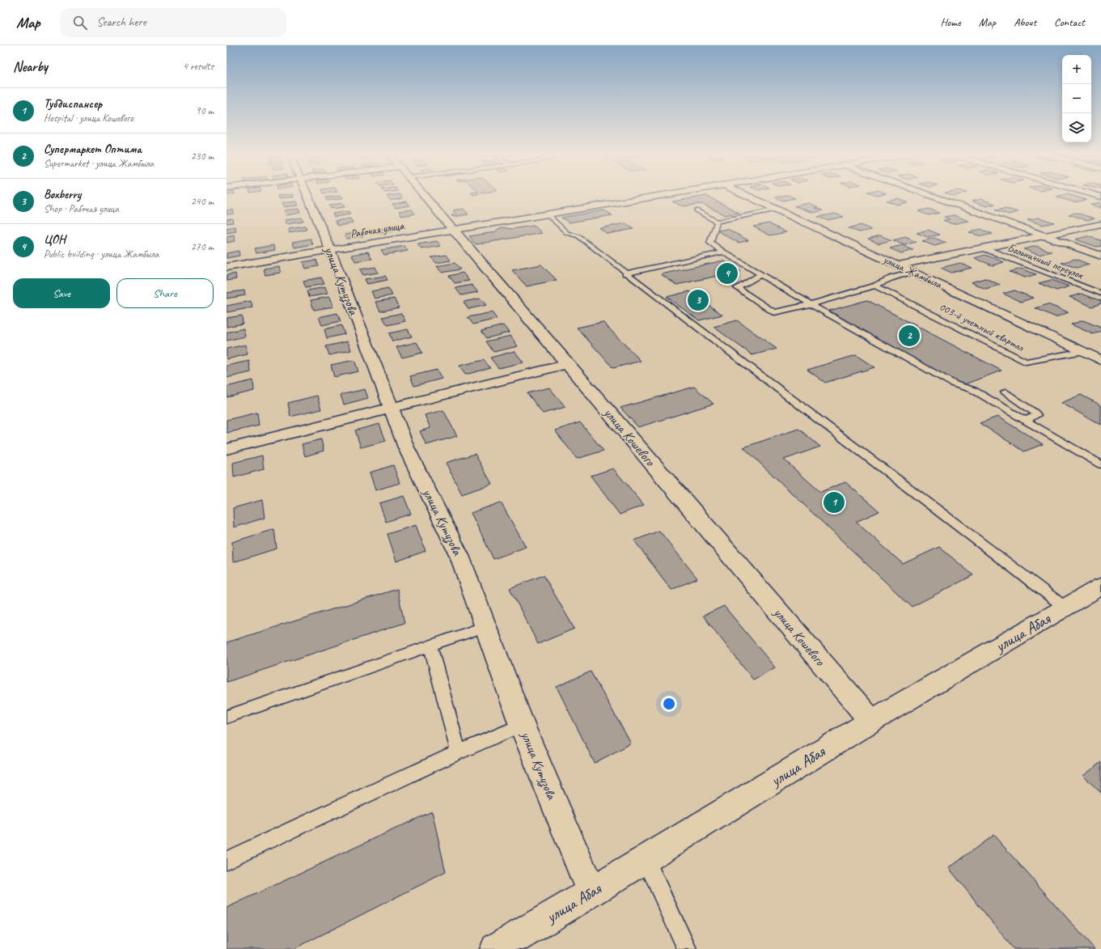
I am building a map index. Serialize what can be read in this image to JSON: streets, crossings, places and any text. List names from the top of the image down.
{
  "streets": {
    "street": [
      "Рабочая улица",
      "улица Жамбыла",
      "улица Кутузова",
      "улица Кошевого",
      "улица Абая"
    ],
    "lane": ["Больничный переулок", "003-й учетный квартал"]
  },
  "crossings": [
    ["Рабочая улица", "улица Кутузова"],
    ["Рабочая улица", "улица Кошевого"],
    ["улица Жамбыла", "003-й учетный квартал"],
    ["улица Кутузова", "улица Абая"],
    ["улица Кошевого", "улица Абая"]
  ],
  "page": {
    "header": "Map",
    "search": "Search here",
    "nav": [
      "Home",
      "Map",
      "About",
      "Contact"
    ],
    "heading": ["Nearby", "4 results"],
    "map_buttons": ["+", "−"],
    "list": [
      {
        "mark": "1",
        "name": "Тубдиспансер",
        "note": "Hospital · улица Кошевого",
        "value": "90 m"
      },
      {
        "mark": "2",
        "name": "Супермаркет Оптима",
        "note": "Supermarket · улица Жамбыла",
        "value": "230 m"
      },
      {
        "mark": "3",
        "name": "Boxberry",
        "note": "Shop · Рабочая улица",
        "value": "240 m"
      },
      {
        "mark": "4",
        "name": "ЦОН",
        "note": "Public building · улица Жамбыла",
        "value": "270 m"
      }
    ],
    "pins": [
      "4",
      "3",
      "2",
      "1"
    ],
    "buttons": ["Save", "Share"]
  }
}
